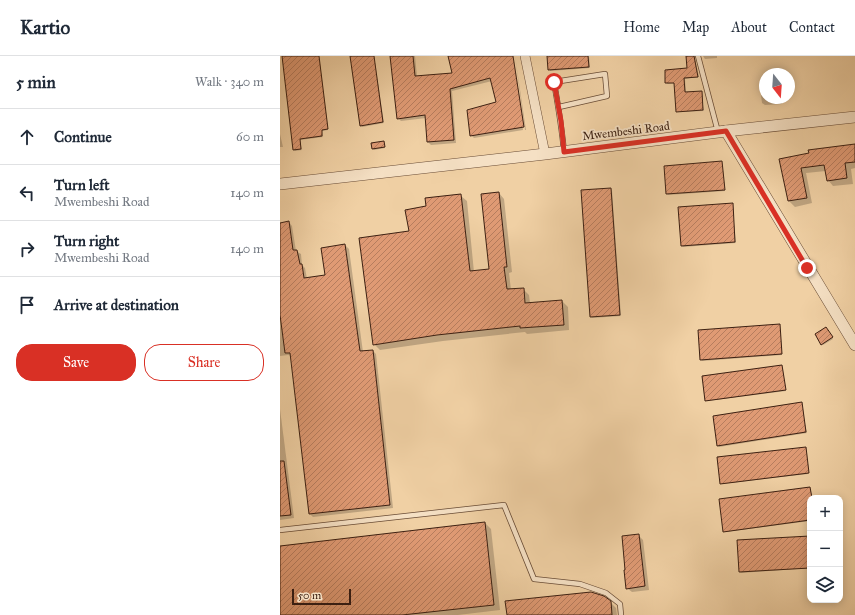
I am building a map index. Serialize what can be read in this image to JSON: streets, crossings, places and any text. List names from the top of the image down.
{
  "streets": {
    "street": ["Mwembeshi Road"]
  },
  "scale_bar": "50 m",
  "north": "bottom",
  "page": {
    "header": "Kartio",
    "nav": [
      "Home",
      "Map",
      "About",
      "Contact"
    ],
    "heading": ["5 min", "Walk · 340 m"],
    "list": [
      ["Continue", "60 m"],
      ["Turn left", "Mwembeshi Road", "140 m"],
      ["Turn right", "Mwembeshi Road", "140 m"],
      "Arrive at destination"
    ],
    "buttons": ["Save", "Share"],
    "map_buttons": ["+", "−"],
    "scale": "50 m"
  }
}
